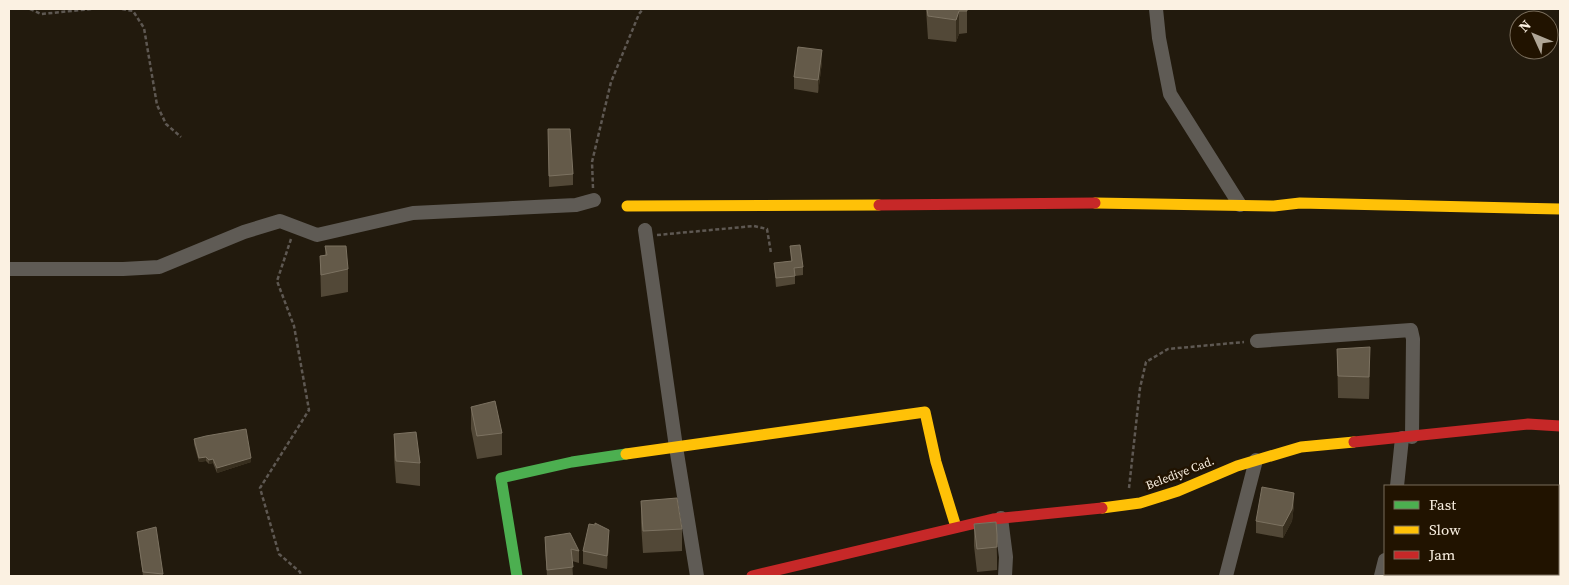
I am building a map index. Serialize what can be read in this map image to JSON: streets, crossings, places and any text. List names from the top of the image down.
{
  "streets": {
    "street": ["Belediye Cad."]
  },
  "legend": ["Fast", "Slow", "Jam"],
  "north": "top left"
}
